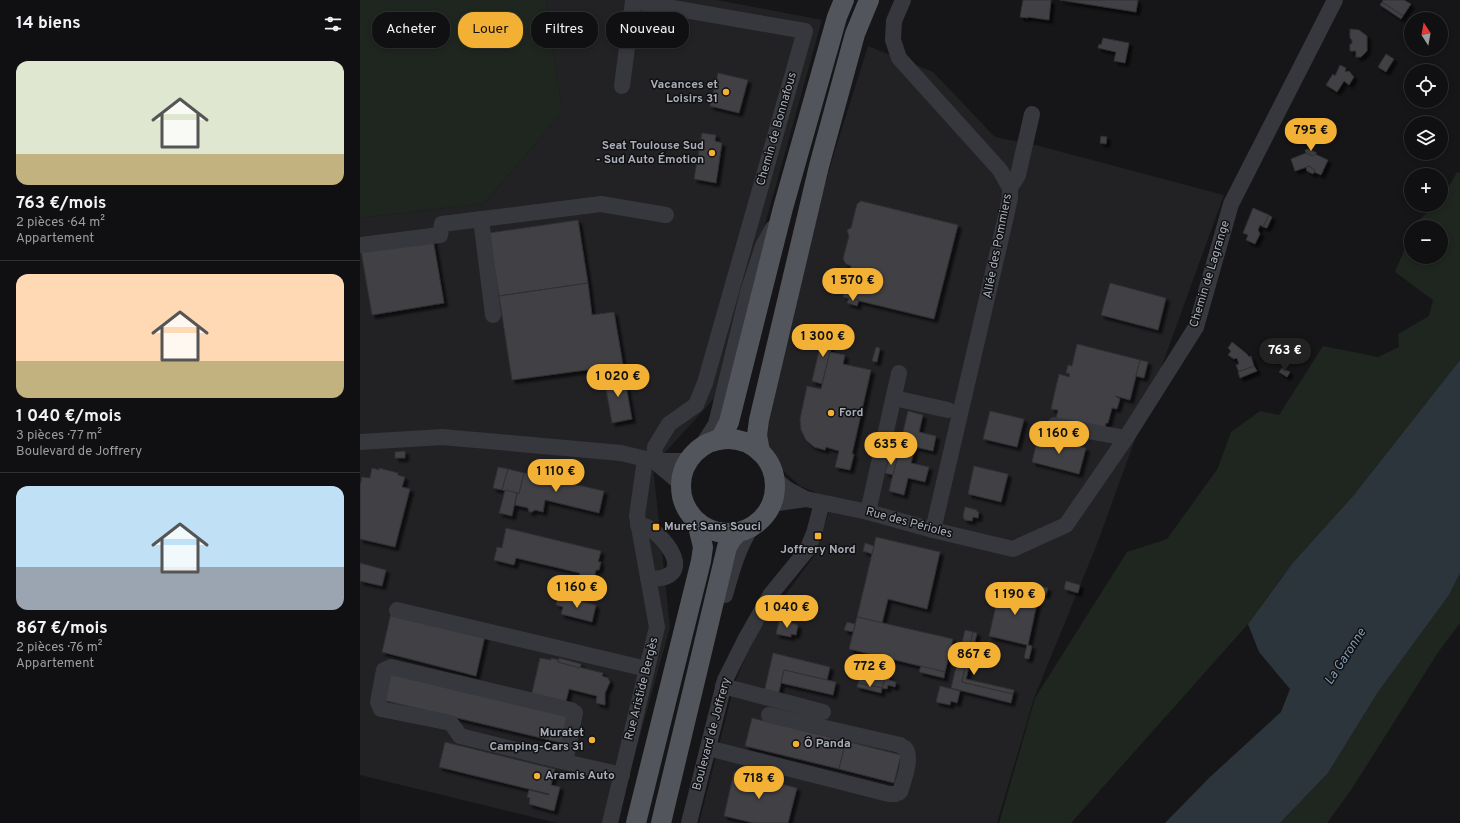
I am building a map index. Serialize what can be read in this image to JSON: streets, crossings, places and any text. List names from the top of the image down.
{
  "streets": {
    "street": [
      "Chemin de Bonnafous",
      "Allée des Pommiers",
      "Chemin de Lagrange",
      "Rue des Périoles",
      "Rue Aristide Bergès",
      "Boulevard de Joffrery"
    ]
  },
  "crossings": [
    ["Chemin de Bonnafous", "Rue Aristide Bergès"],
    ["Allée des Pommiers", "Rue des Périoles"],
    ["Chemin de Lagrange", "Rue des Périoles"],
    ["Rue des Périoles", "Boulevard de Joffrery"]
  ],
  "water": ["La Garonne"],
  "places": {
    "other": [
      "Vacances et Loisirs 31",
      "Seat Toulouse Sud - Sud Auto Émotion",
      "Ford",
      "Muratet Camping-Cars 31",
      "Ô Panda",
      "Aramis Auto"
    ],
    "transit": ["Muret Sans Souci", "Joffrery Nord"]
  },
  "north": "top",
  "page": {
    "heading": "14 biens",
    "map_buttons": ["+", "−"],
    "chip": [
      "Acheter",
      "Louer",
      "Filtres",
      "Nouveau"
    ],
    "list": [
      {
        "name": "763 €/mois",
        "note": "2 pièces · 64 m² · Appartement"
      },
      {
        "name": "1 040 €/mois",
        "note": "3 pièces · 77 m² · Boulevard de Joffrery"
      },
      {
        "name": "867 €/mois",
        "note": "2 pièces · 76 m² · Appartement"
      }
    ],
    "price": [
      "795 €",
      "1 570 €",
      "1 300 €",
      "763 €",
      "1 020 €",
      "1 160 €",
      "635 €",
      "1 110 €",
      "1 160 €",
      "1 190 €",
      "1 040 €",
      "867 €",
      "772 €",
      "718 €"
    ]
  }
}
